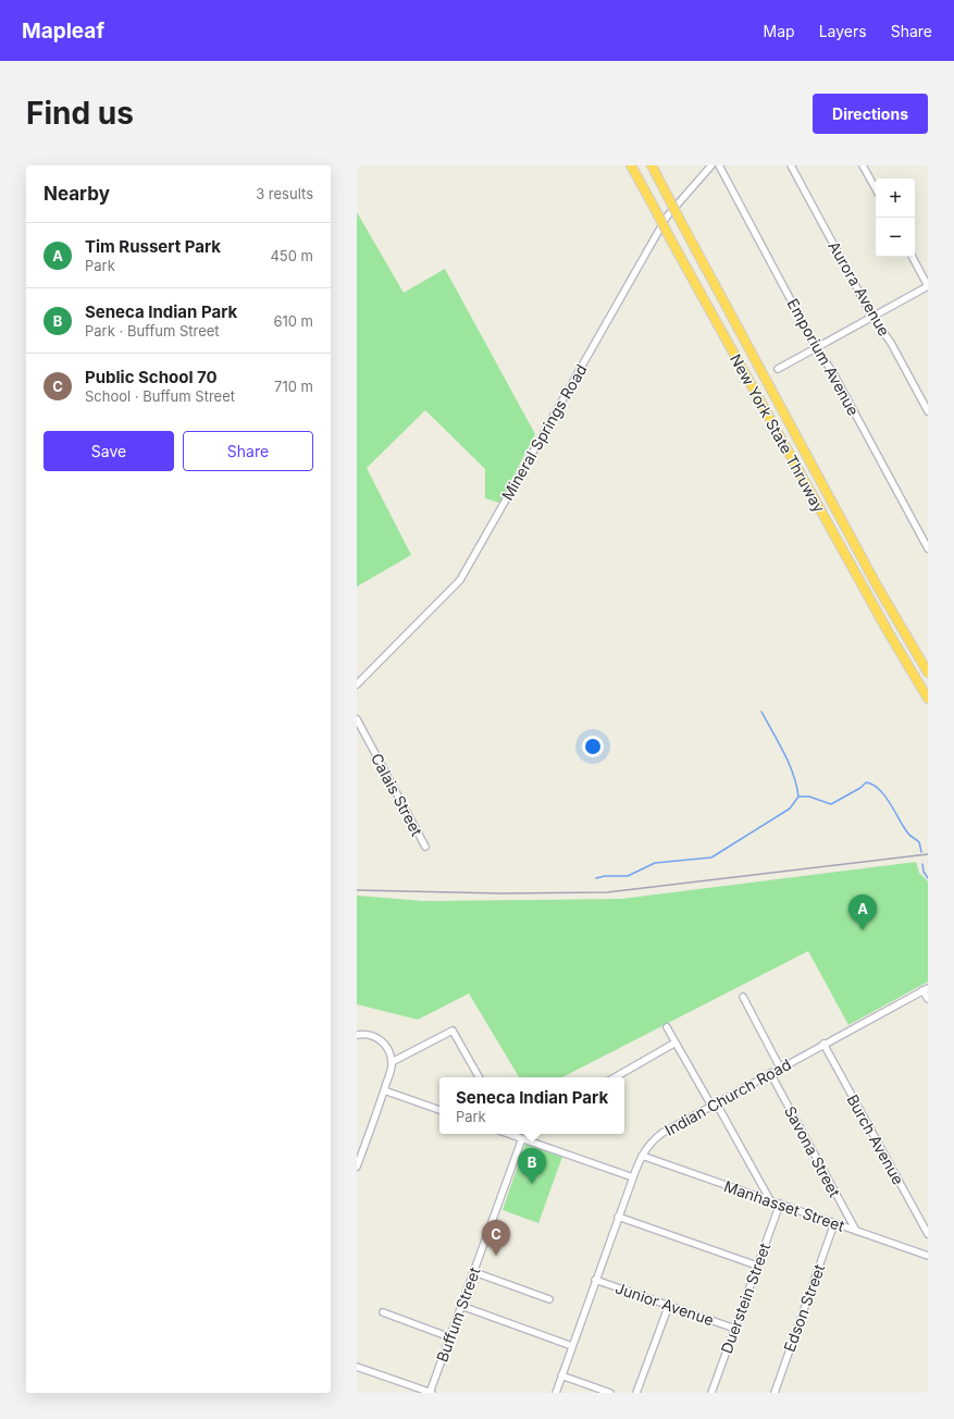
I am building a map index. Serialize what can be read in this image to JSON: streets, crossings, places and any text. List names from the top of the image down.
{
  "streets": {
    "highway": ["New York State Thruway"],
    "street": [
      "Aurora Avenue",
      "Emporium Avenue",
      "Mineral Springs Road",
      "Calais Street",
      "Indian Church Road",
      "Burch Avenue",
      "Savona Street",
      "Manhasset Street",
      "Duerstein Street",
      "Junior Avenue",
      "Edson Street",
      "Buffum Street"
    ]
  },
  "crossings": [
    ["Indian Church Road", "Burch Avenue"],
    ["Indian Church Road", "Savona Street"],
    ["Indian Church Road", "Manhasset Street"],
    ["Indian Church Road", "Junior Avenue"],
    ["Savona Street", "Manhasset Street"],
    ["Manhasset Street", "Duerstein Street"],
    ["Manhasset Street", "Edson Street"],
    ["Duerstein Street", "Junior Avenue"]
  ],
  "page": {
    "header": "Mapleaf",
    "nav": ["Map", "Layers", "Share"],
    "buttons": [
      "Directions",
      ["Save", "Share"]
    ],
    "title": "Find us",
    "heading": ["Nearby", "3 results"],
    "map_buttons": ["+", "−"],
    "list": [
      {
        "mark": "A",
        "name": "Tim Russert Park",
        "note": "Park",
        "value": "450 m"
      },
      {
        "mark": "B",
        "name": "Seneca Indian Park",
        "note": "Park · Buffum Street",
        "value": "610 m"
      },
      {
        "mark": "C",
        "name": "Public School 70",
        "note": "School · Buffum Street",
        "value": "710 m"
      }
    ],
    "pins": ["A", "B", "C"],
    "popup": ["Seneca Indian Park", "Park"]
  }
}
